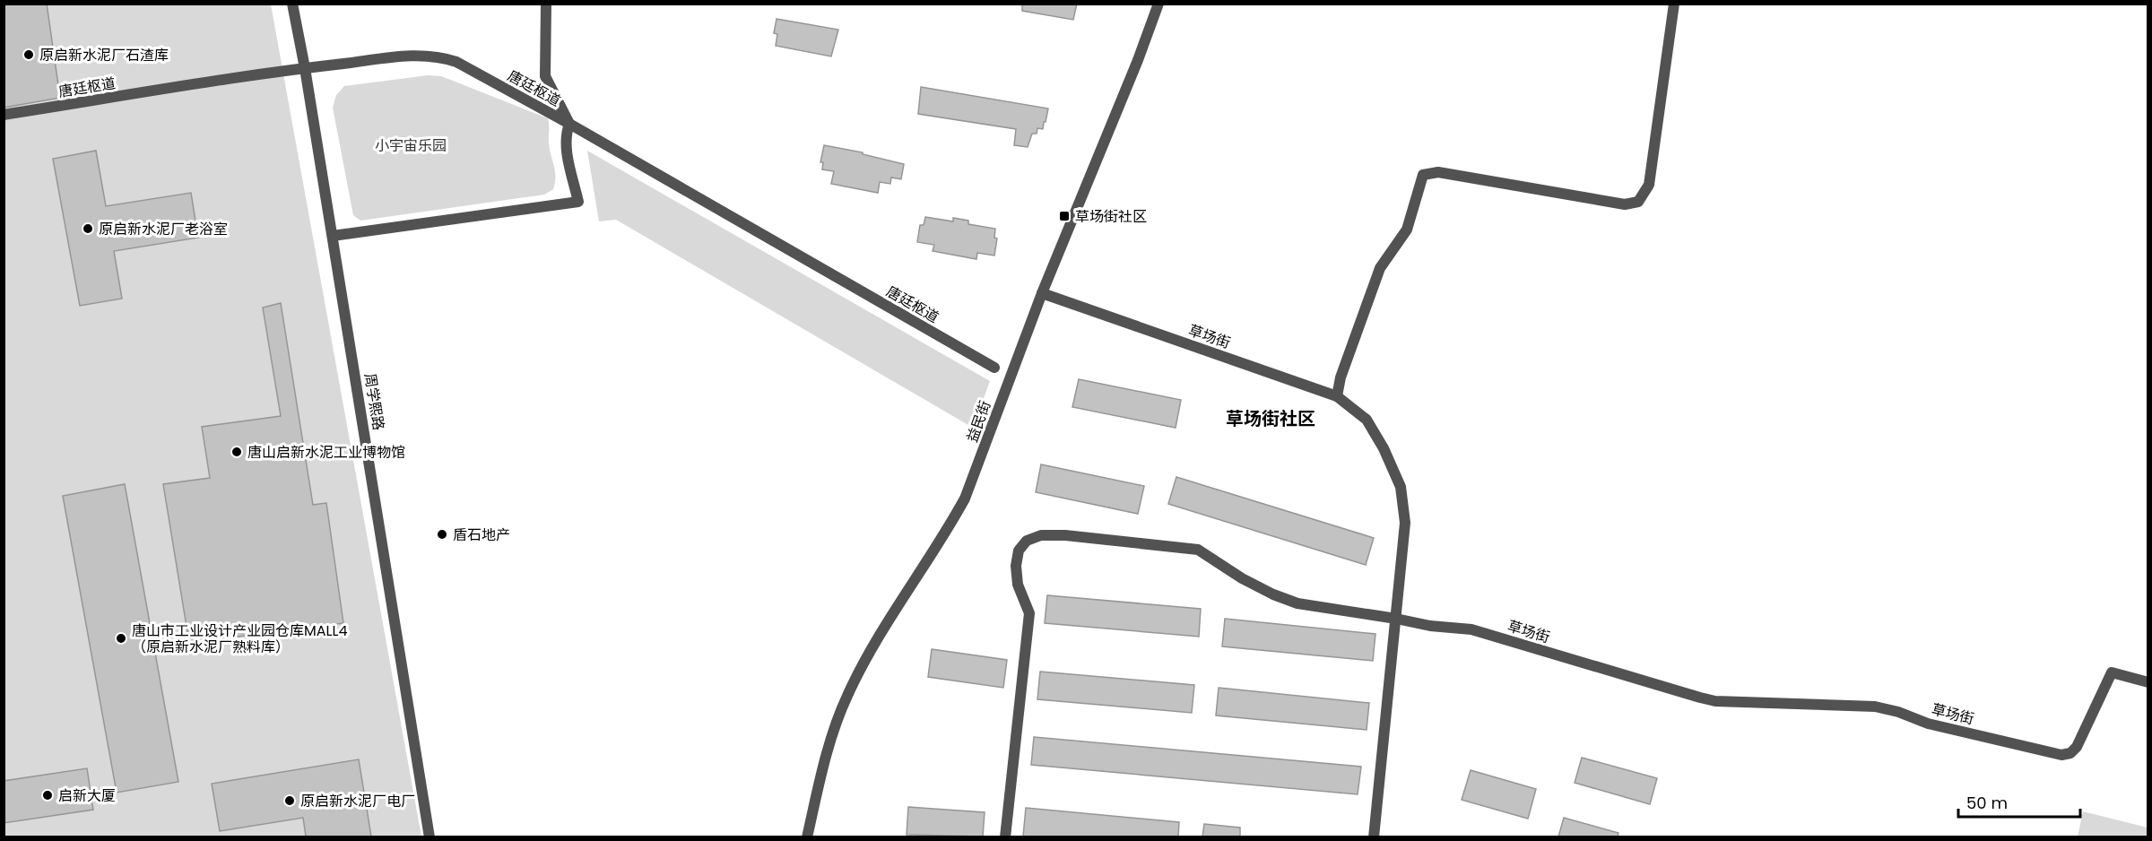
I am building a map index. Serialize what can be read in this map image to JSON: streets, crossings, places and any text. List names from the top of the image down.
{
  "streets": {
    "street": [
      "唐廷枢道",
      "草场街",
      "周学熙路",
      "益民街"
    ]
  },
  "crossings": [
    ["唐廷枢道", "周学熙路"],
    ["草场街", "益民街"]
  ],
  "districts": ["草场街社区"],
  "parks": ["小宇宙乐园"],
  "places": {
    "other": [
      "原启新水泥厂石渣库",
      "原启新水泥厂老浴室",
      "唐山启新水泥工业博物馆",
      "盾石地产",
      "唐山市工业设计产业园仓库MALL4 （原启新水泥厂熟料库）",
      "启新大厦",
      "原启新水泥厂电厂"
    ],
    "transit": ["草场街社区"]
  },
  "scale_bar": "50 m"
}
